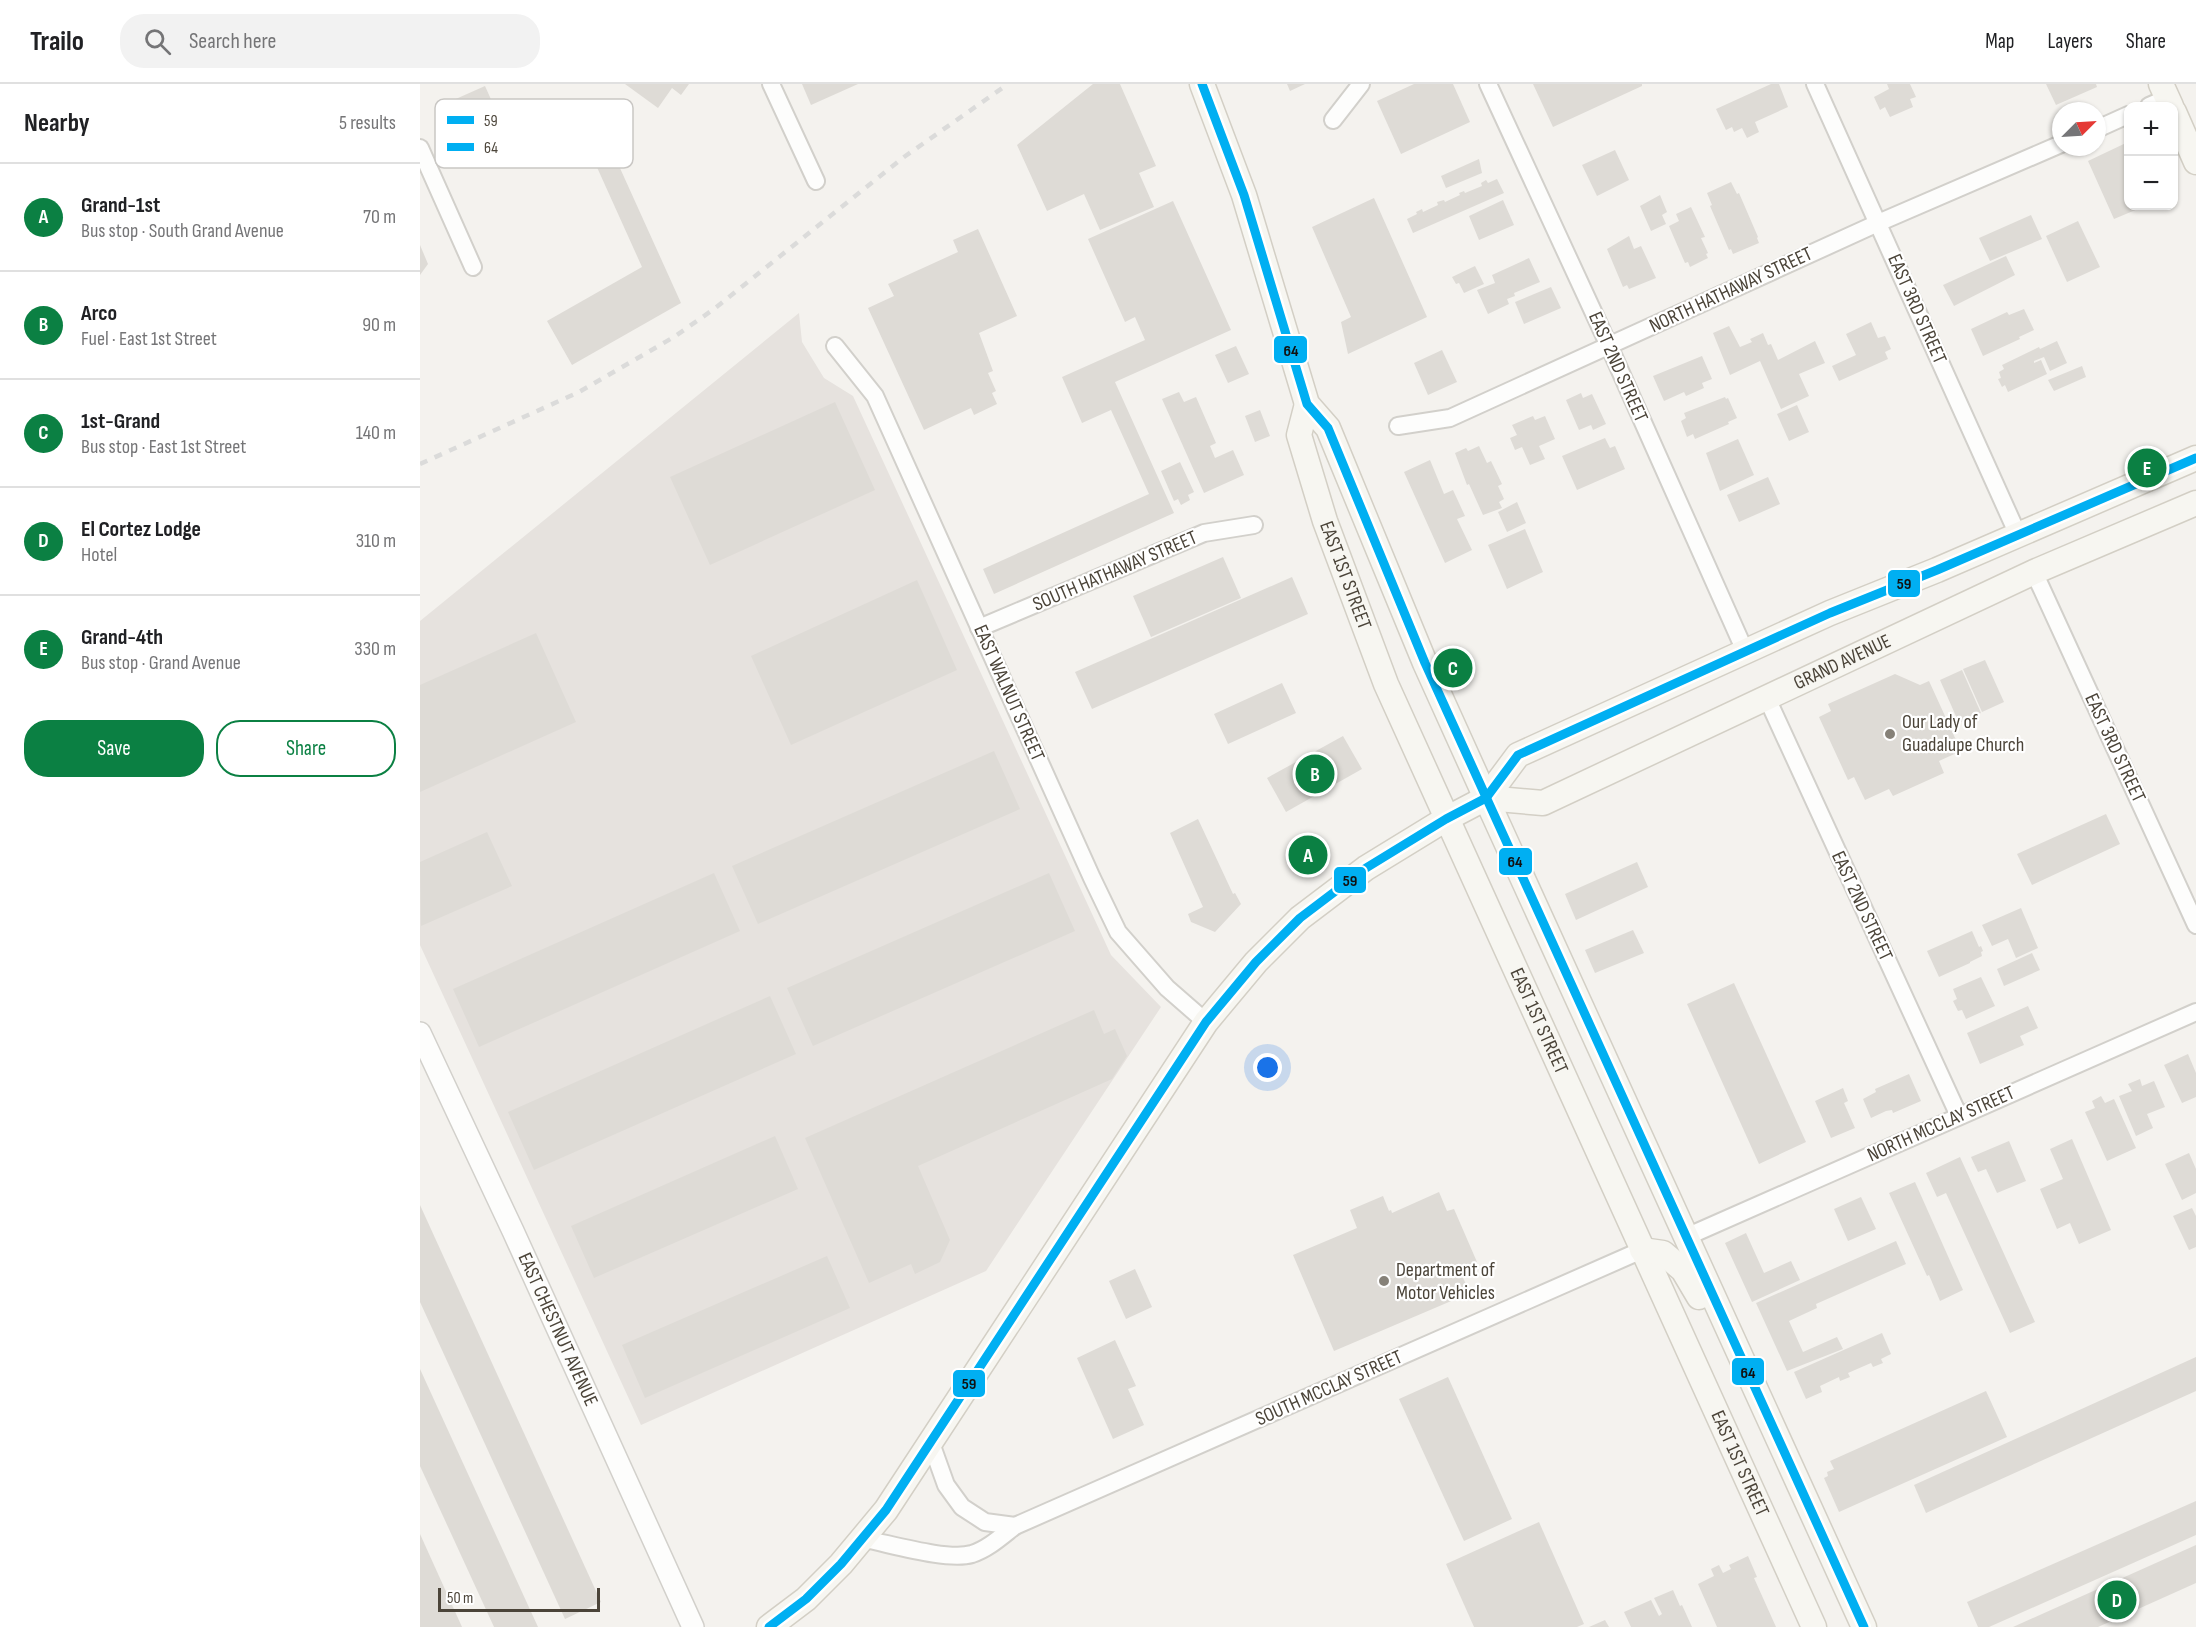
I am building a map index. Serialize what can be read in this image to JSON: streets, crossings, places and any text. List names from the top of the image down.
{
  "streets": {
    "main road": ["EAST 1ST STREET", "GRAND AVENUE"],
    "street": [
      "NORTH HATHAWAY STREET",
      "EAST 3RD STREET",
      "EAST 2ND STREET",
      "SOUTH HATHAWAY STREET",
      "EAST WALNUT STREET",
      "NORTH MCCLAY STREET",
      "EAST CHESTNUT AVENUE",
      "SOUTH MCCLAY STREET"
    ]
  },
  "crossings": [
    ["NORTH HATHAWAY STREET", "EAST 3RD STREET"],
    ["NORTH HATHAWAY STREET", "EAST 2ND STREET"],
    ["EAST 3RD STREET", "GRAND AVENUE"],
    ["EAST 2ND STREET", "GRAND AVENUE"],
    ["EAST 2ND STREET", "NORTH MCCLAY STREET"],
    ["SOUTH HATHAWAY STREET", "EAST WALNUT STREET"],
    ["EAST 1ST STREET", "GRAND AVENUE"],
    ["EAST 1ST STREET", "NORTH MCCLAY STREET"],
    ["EAST 1ST STREET", "SOUTH MCCLAY STREET"]
  ],
  "places": ["Our Lady of Guadalupe Church", "Department of Motor Vehicles"],
  "lines": ["transit line 64", "transit line 59"],
  "legend": ["59", "64"],
  "scale_bar": "50 m",
  "north": "top right",
  "page": {
    "header": "Trailo",
    "search": "Search here",
    "nav": ["Map", "Layers", "Share"],
    "heading": ["Nearby", "5 results"],
    "map_buttons": ["+", "−"],
    "list": [
      {
        "mark": "A",
        "name": "Grand-1st",
        "note": "Bus stop · South Grand Avenue",
        "value": "70 m"
      },
      {
        "mark": "B",
        "name": "Arco",
        "note": "Fuel · East 1st Street",
        "value": "90 m"
      },
      {
        "mark": "C",
        "name": "1st-Grand",
        "note": "Bus stop · East 1st Street",
        "value": "140 m"
      },
      {
        "mark": "D",
        "name": "El Cortez Lodge",
        "note": "Hotel",
        "value": "310 m"
      },
      {
        "mark": "E",
        "name": "Grand-4th",
        "note": "Bus stop · Grand Avenue",
        "value": "330 m"
      }
    ],
    "pins": [
      "E",
      "C",
      "B",
      "A",
      "D"
    ],
    "buttons": ["Save", "Share"],
    "scale": "50 m"
  }
}
